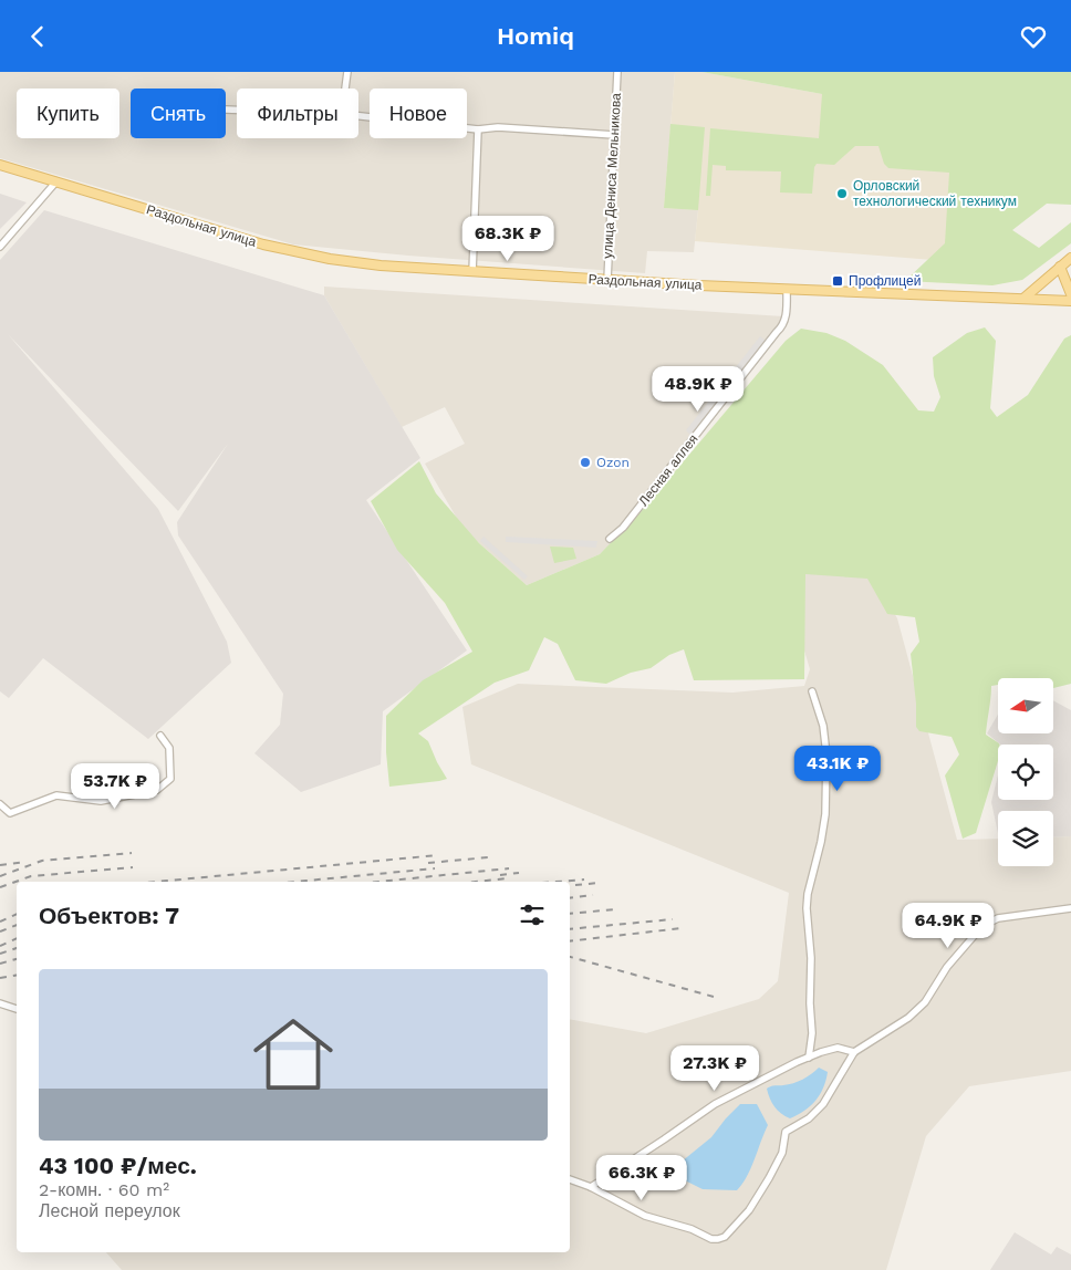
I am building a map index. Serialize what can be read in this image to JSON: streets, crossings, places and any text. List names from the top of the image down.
{
  "streets": {
    "main road": ["Раздольная улица"],
    "street": ["улица Дениса Мельникова", "Лесная аллея"]
  },
  "crossings": [
    ["улица Дениса Мельникова", "Раздольная улица"],
    ["Раздольная улица", "Лесная аллея"]
  ],
  "places": {
    "other": ["Орловский технологический техникум", "Ozon"],
    "transit": ["Профлицей"]
  },
  "north": "left",
  "page": {
    "header": "Homiq",
    "chip": [
      "Купить",
      "Снять",
      "Фильтры",
      "Новое"
    ],
    "price": [
      "68.3K ₽",
      "48.9K ₽",
      "43.1K ₽",
      "53.7K ₽",
      "64.9K ₽",
      "27.3K ₽",
      "66.3K ₽"
    ],
    "heading": "Объектов: 7",
    "list": [
      {
        "name": "43 100 ₽/мес.",
        "note": "2-комн. · 60 m² · Лесной переулок"
      }
    ]
  }
}
